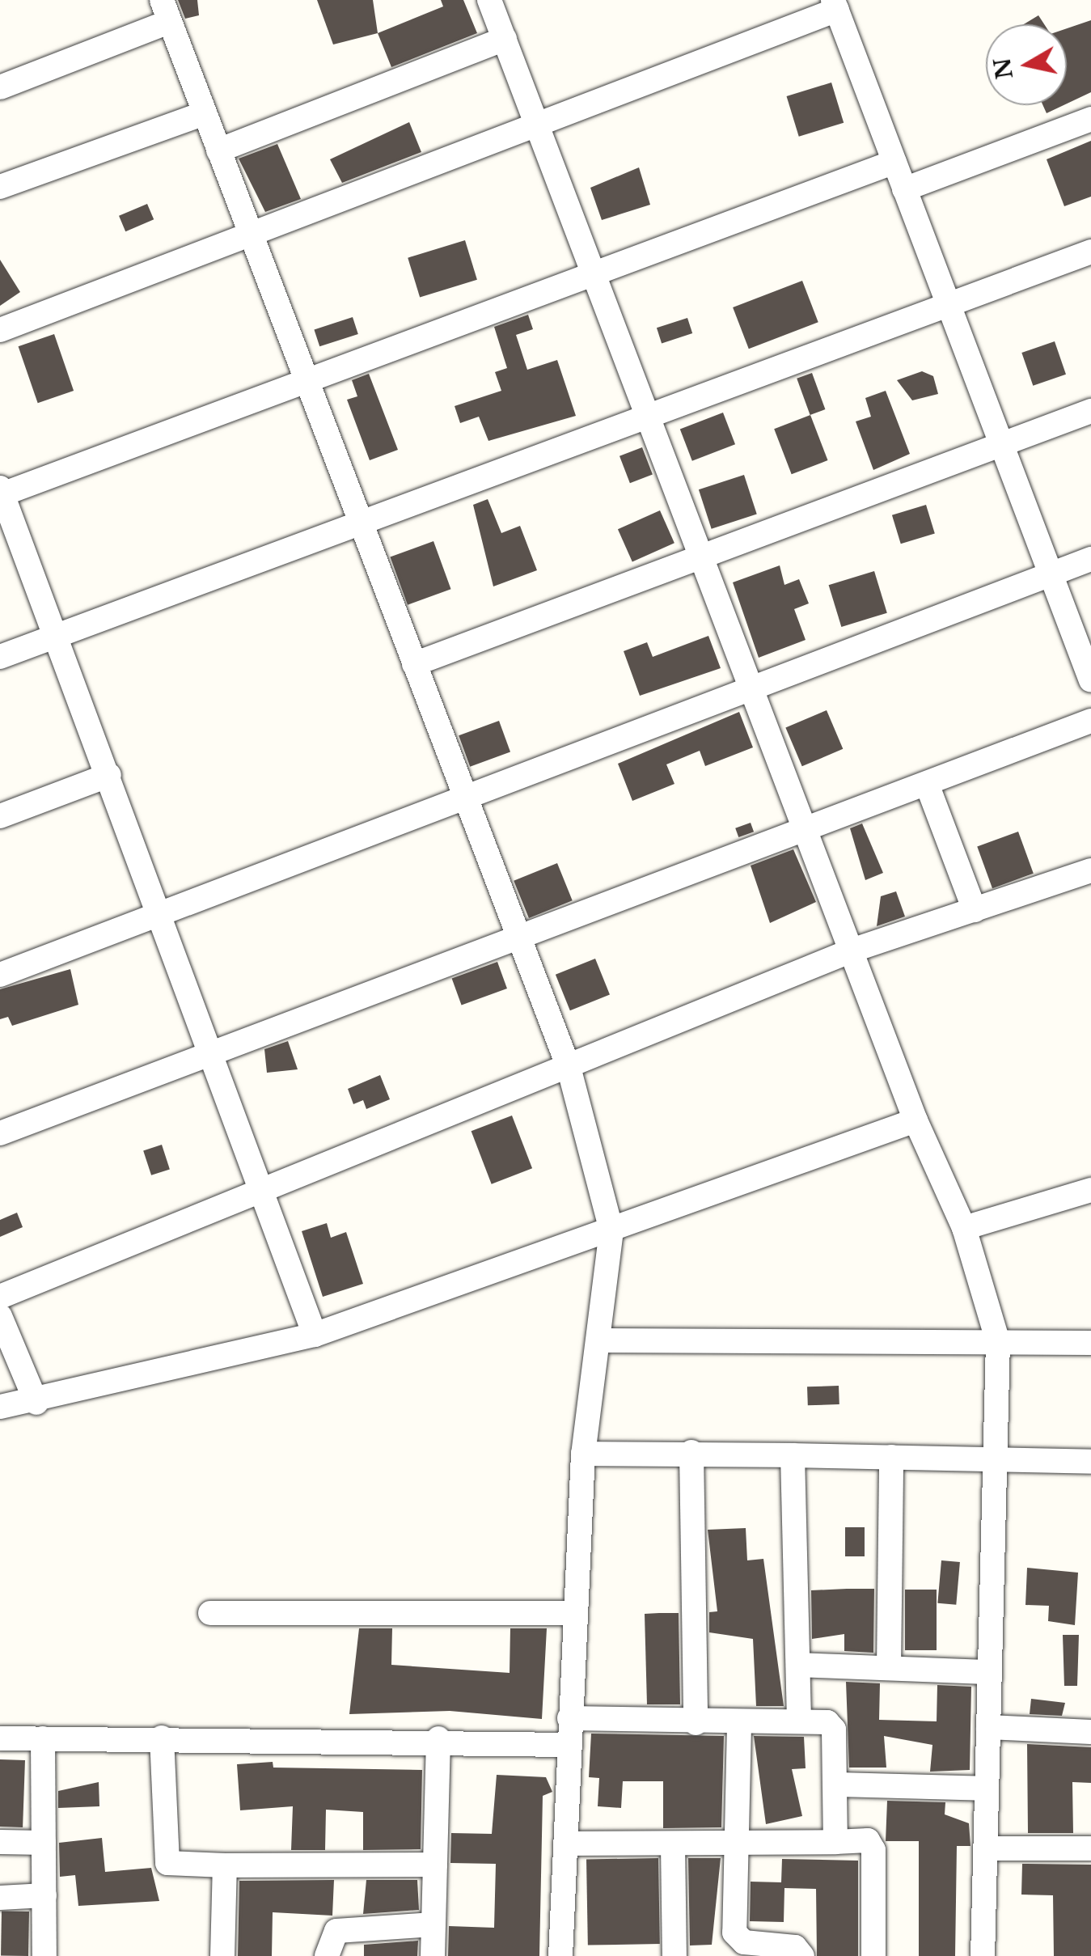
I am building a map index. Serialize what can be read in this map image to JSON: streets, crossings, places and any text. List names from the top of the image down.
{
  "north": "left"
}
